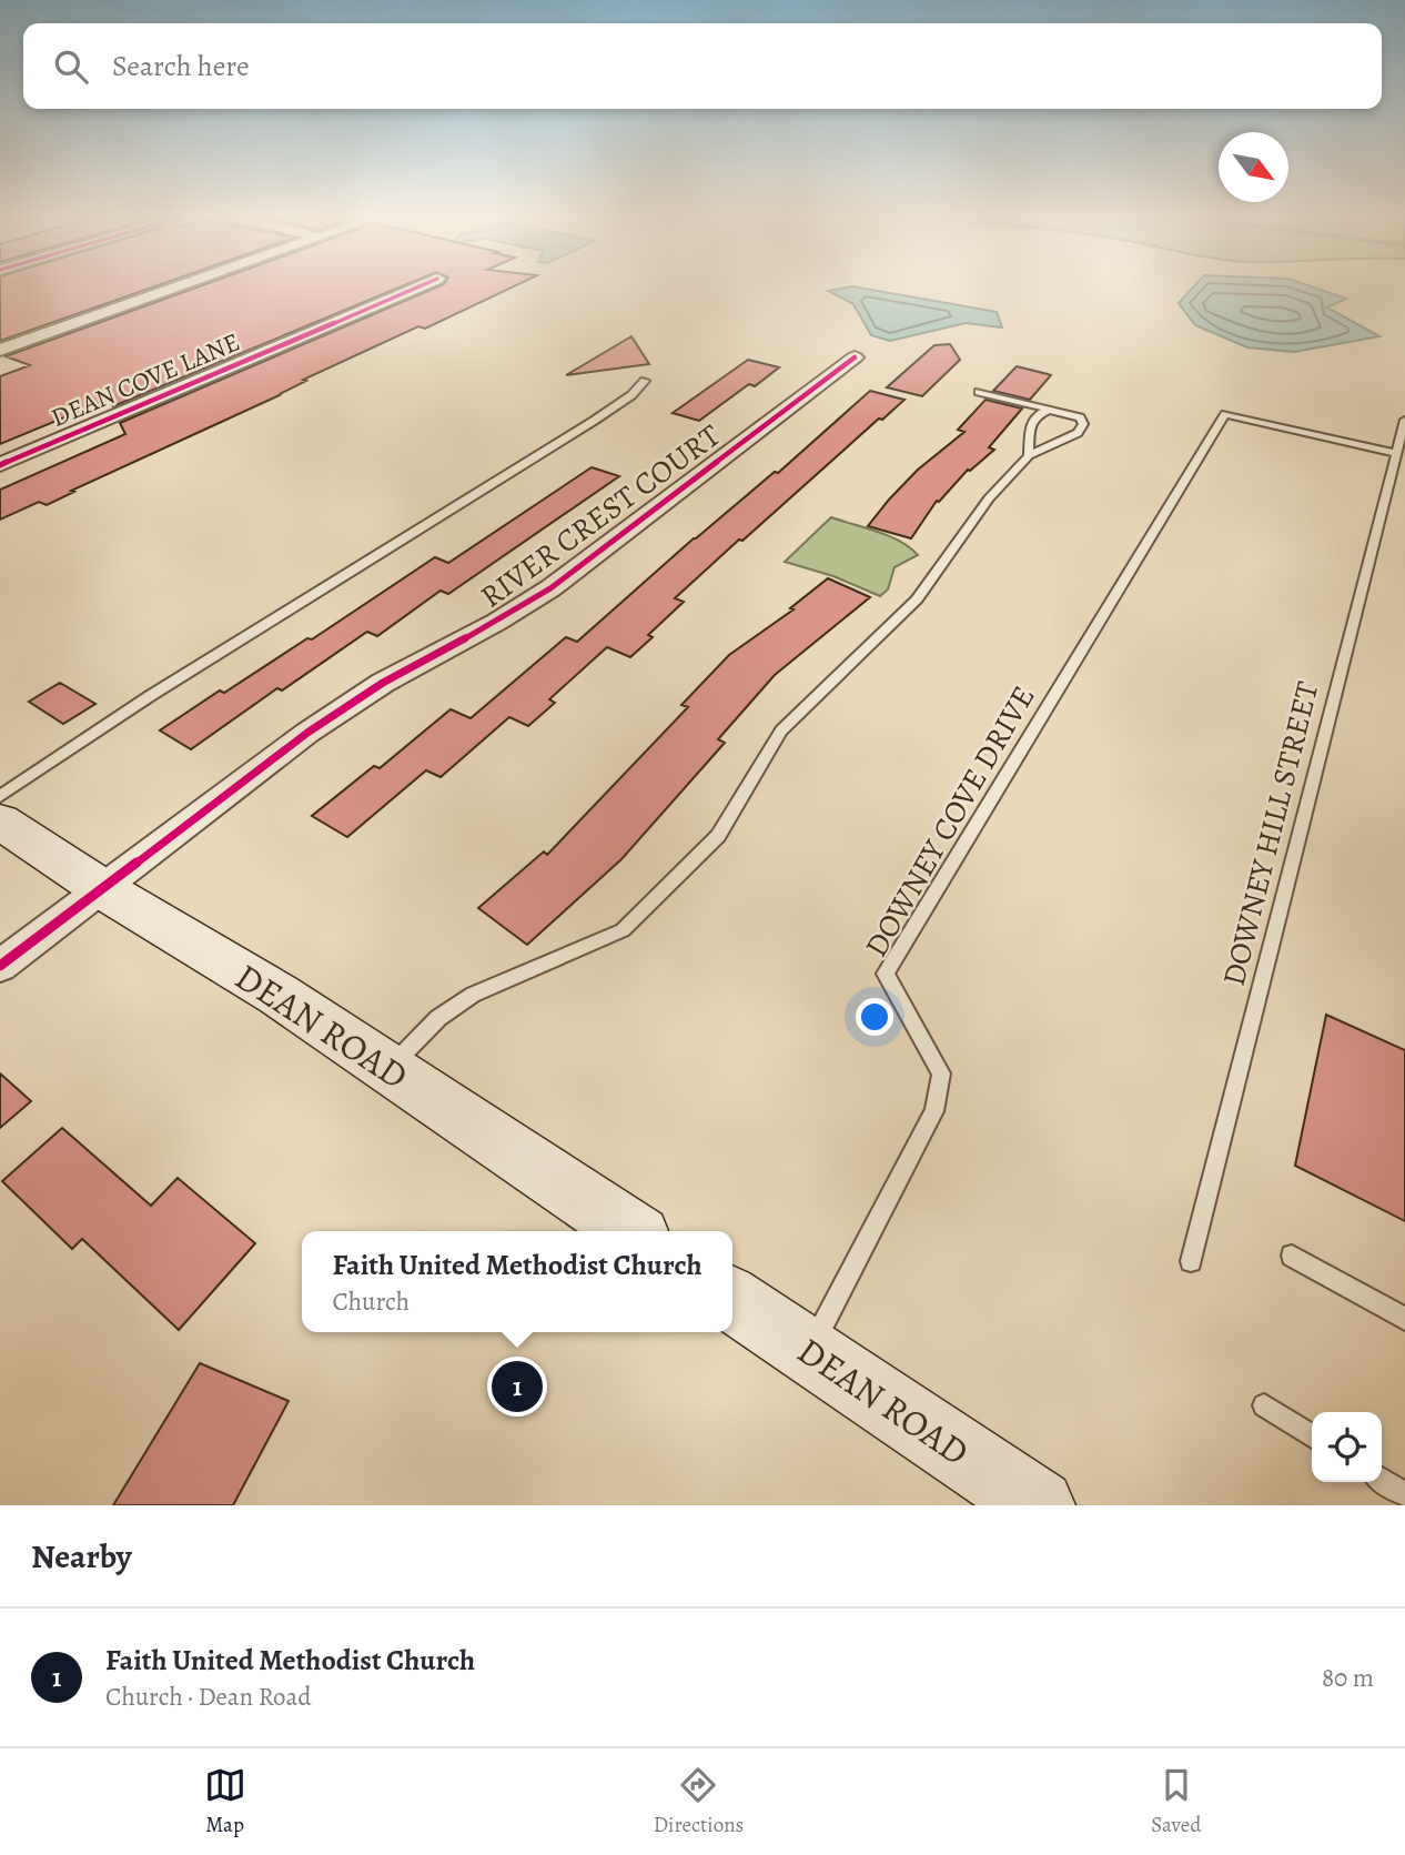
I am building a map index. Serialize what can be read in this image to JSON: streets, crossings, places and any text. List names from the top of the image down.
{
  "streets": {
    "main road": ["DEAN ROAD"],
    "street": ["DEAN COVE LANE", "RIVER CREST COURT"],
    "lane": ["DOWNEY COVE DRIVE", "DOWNEY HILL STREET"]
  },
  "crossings": [
    ["RIVER CREST COURT", "DEAN ROAD"],
    ["DOWNEY COVE DRIVE", "DOWNEY HILL STREET"],
    ["DOWNEY COVE DRIVE", "DEAN ROAD"]
  ],
  "north": "bottom right",
  "page": {
    "search": "Search here",
    "popup": ["Faith United Methodist Church", "Church"],
    "pins": "1",
    "heading": "Nearby",
    "list": [
      {
        "mark": "1",
        "name": "Faith United Methodist Church",
        "note": "Church · Dean Road",
        "value": "80 m"
      }
    ],
    "nav": ["Map", "Directions", "Saved"]
  }
}
